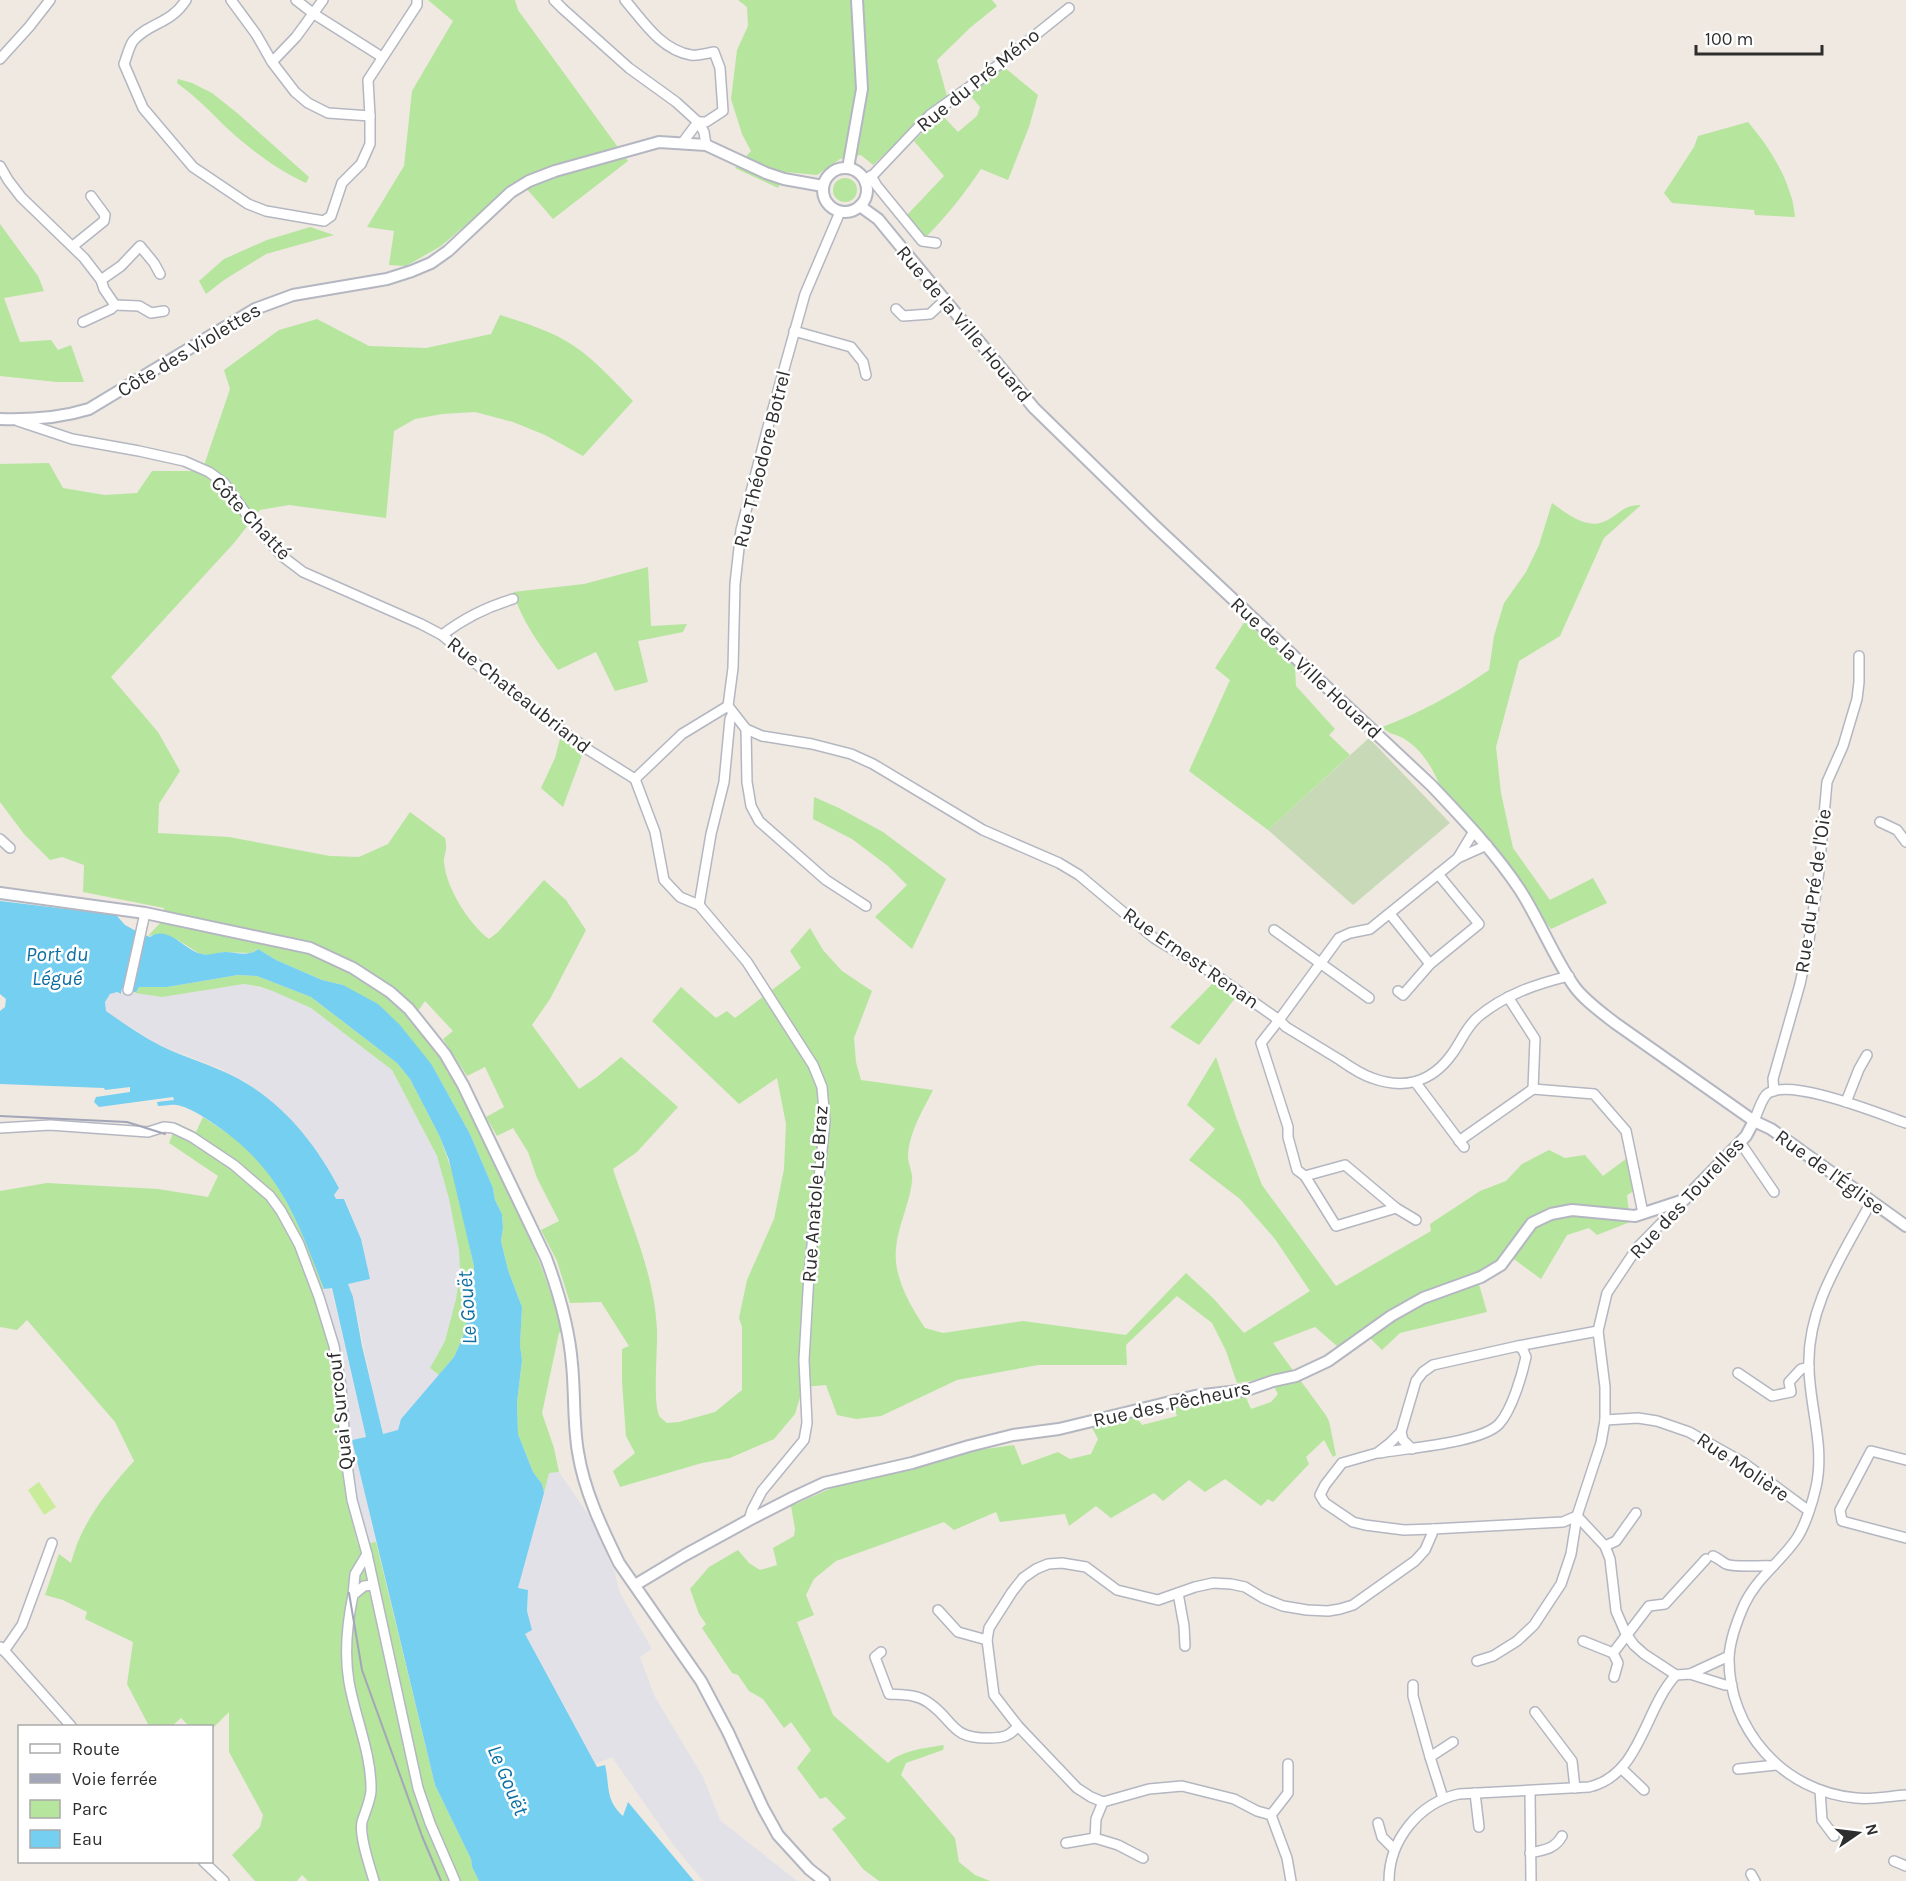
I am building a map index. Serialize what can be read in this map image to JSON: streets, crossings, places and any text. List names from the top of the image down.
{
  "streets": {
    "street": [
      "Rue du Pré Méno",
      "Rue de la Ville Houard",
      "Côte des Violettes",
      "Rue Théodore Botrel",
      "Côte Chatté",
      "Rue Chateaubriand",
      "Rue du Pré de l'Oie",
      "Rue Ernest Renan",
      "Rue de l'Église",
      "Rue Anatole Le Braz",
      "Rue des Tourelles",
      "Rue des Pêcheurs",
      "Quai Surcouf",
      "Rue Molière"
    ]
  },
  "crossings": [
    ["Rue du Pré Méno", "Rue de la Ville Houard"],
    ["Rue du Pré Méno", "Côte des Violettes"],
    ["Rue du Pré Méno", "Rue Théodore Botrel"],
    ["Rue de la Ville Houard", "Côte des Violettes"],
    ["Rue de la Ville Houard", "Rue Théodore Botrel"],
    ["Rue de la Ville Houard", "Rue du Pré de l'Oie"],
    ["Rue de la Ville Houard", "Rue de l'Église"],
    ["Rue de la Ville Houard", "Rue des Tourelles"],
    ["Côte des Violettes", "Rue Théodore Botrel"],
    ["Côte des Violettes", "Côte Chatté"],
    ["Côte Chatté", "Rue Chateaubriand"],
    ["Rue Chateaubriand", "Rue Anatole Le Braz"],
    ["Rue du Pré de l'Oie", "Rue de l'Église"],
    ["Rue du Pré de l'Oie", "Rue des Tourelles"],
    ["Rue de l'Église", "Rue des Tourelles"],
    ["Rue Anatole Le Braz", "Rue des Pêcheurs"],
    ["Rue des Tourelles", "Rue des Pêcheurs"],
    ["Rue des Tourelles", "Rue Molière"]
  ],
  "water": ["Port du Légué", "Le Gouët"],
  "legend": [
    "Route",
    "Voie ferrée",
    "Parc",
    "Eau"
  ],
  "scale_bar": "100 m",
  "north": "right"
}
